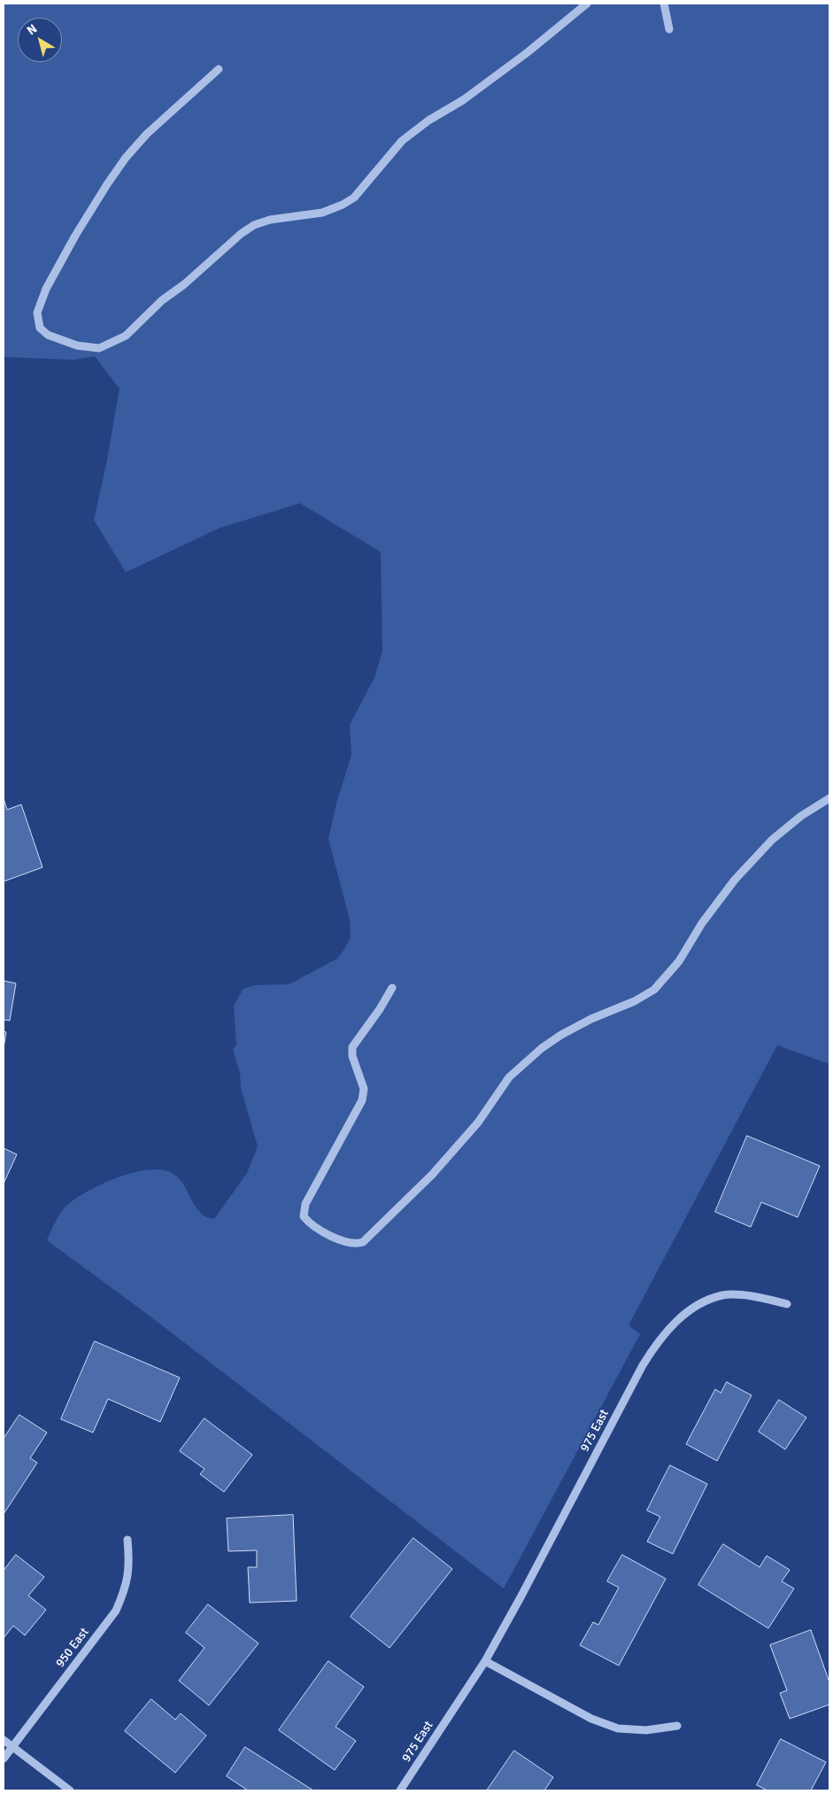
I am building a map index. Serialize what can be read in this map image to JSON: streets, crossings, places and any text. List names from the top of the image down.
{
  "streets": {
    "street": ["975 East", "950 East"]
  },
  "north": "top left"
}
